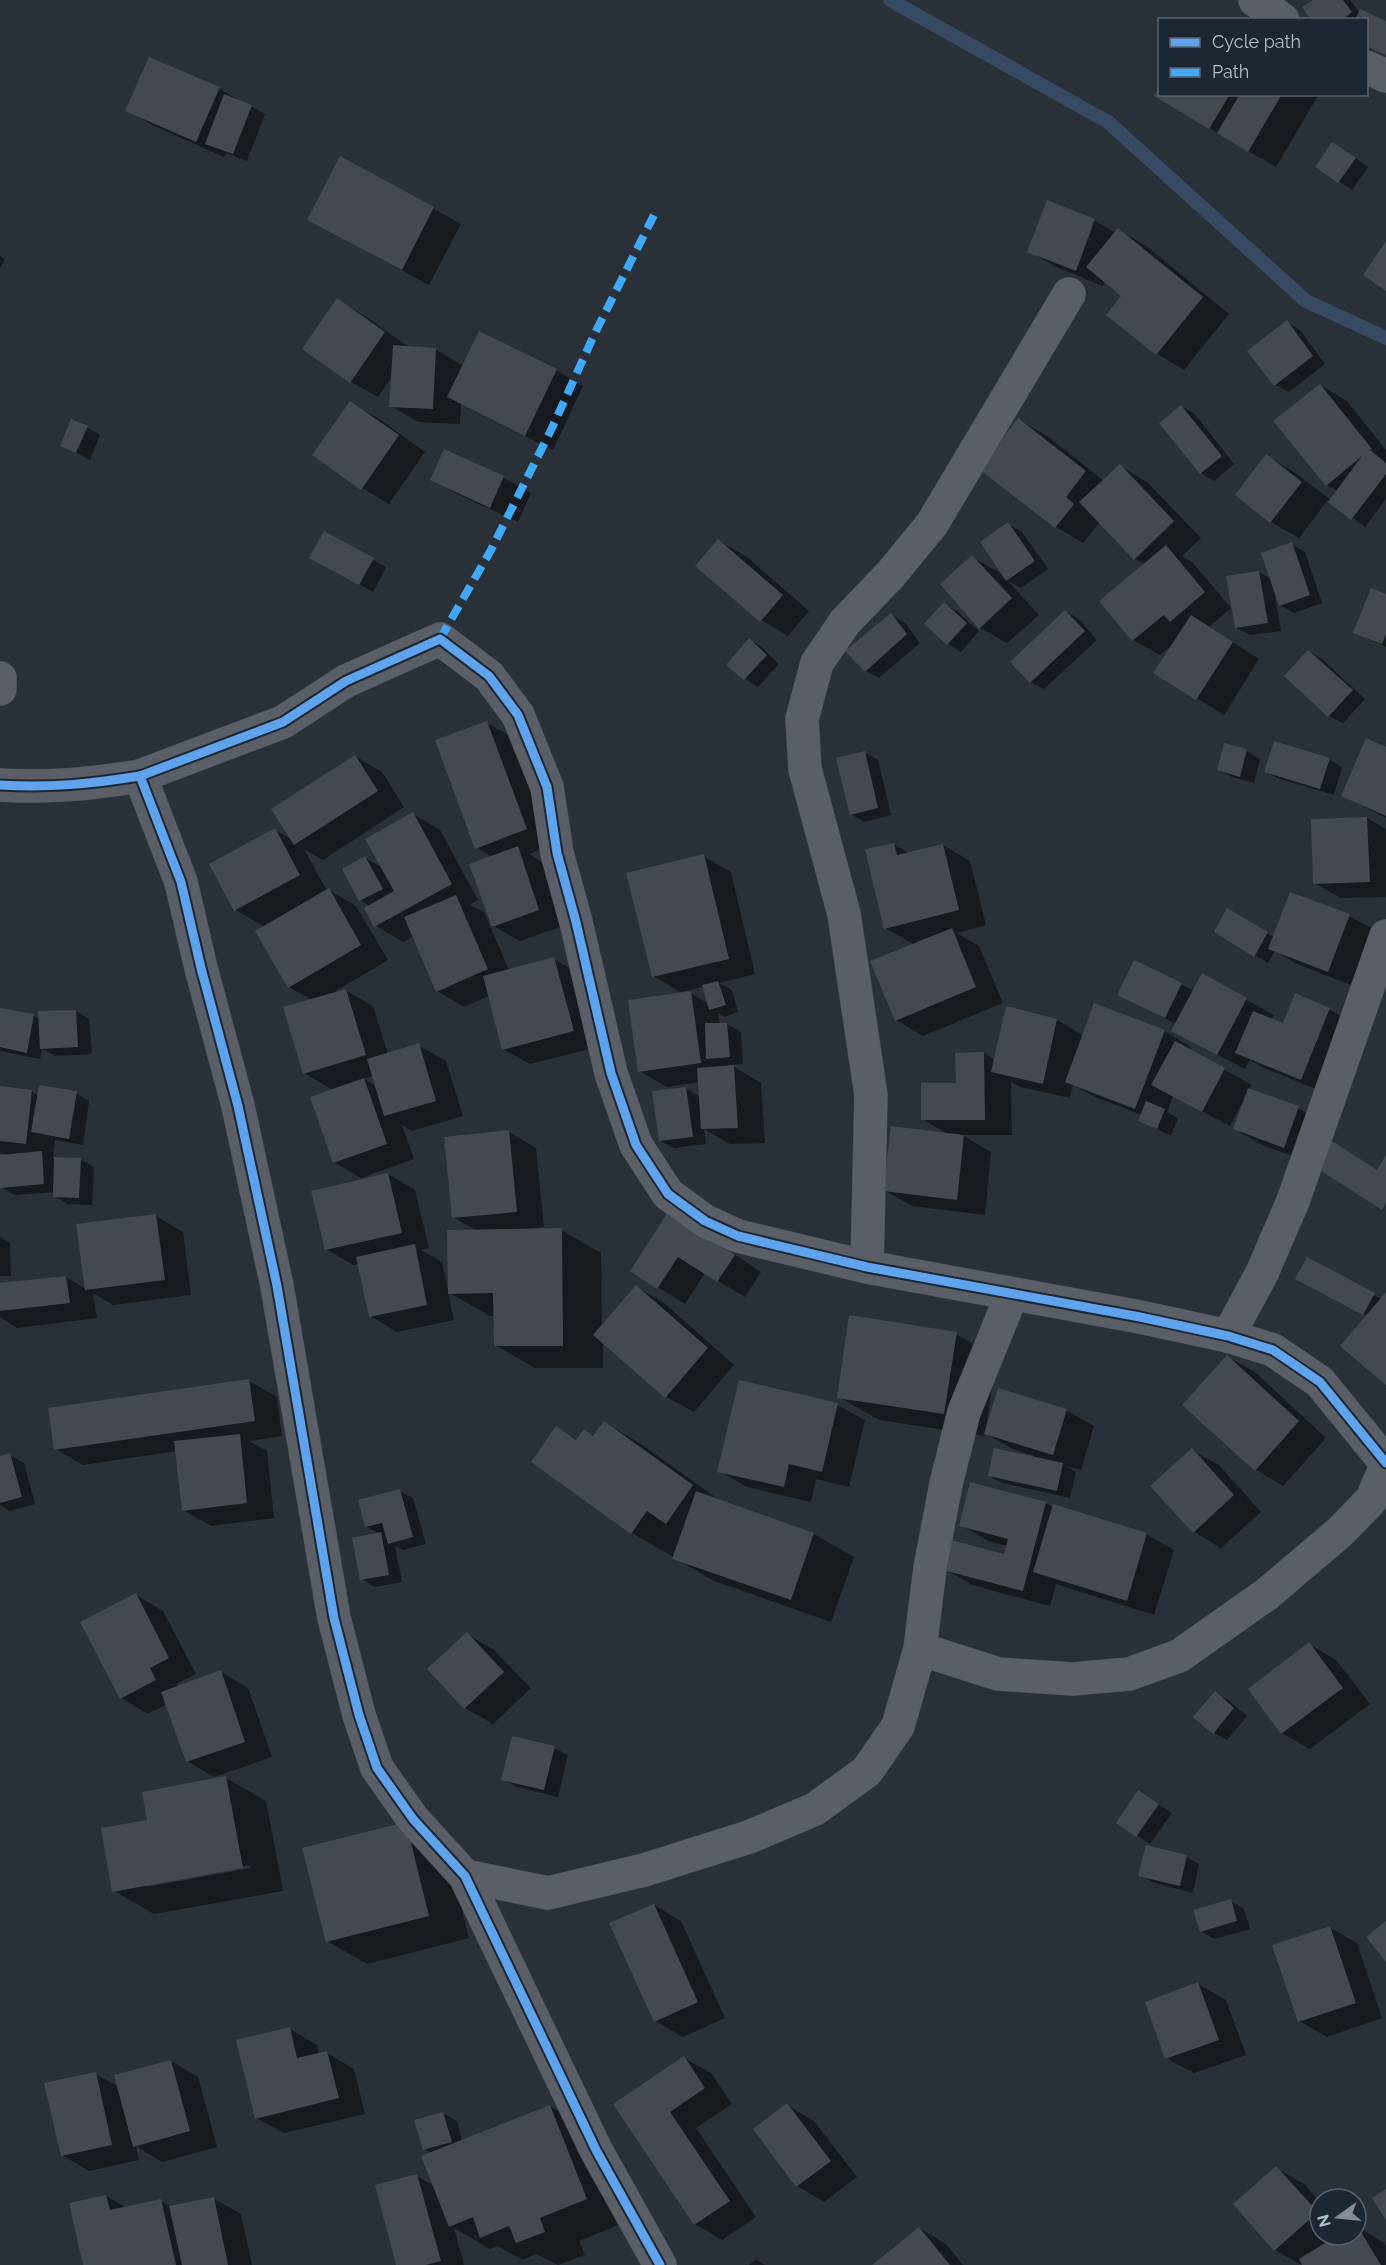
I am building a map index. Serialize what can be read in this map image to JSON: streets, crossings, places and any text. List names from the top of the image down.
{
  "legend": ["Cycle path", "Path"],
  "north": "left"
}
